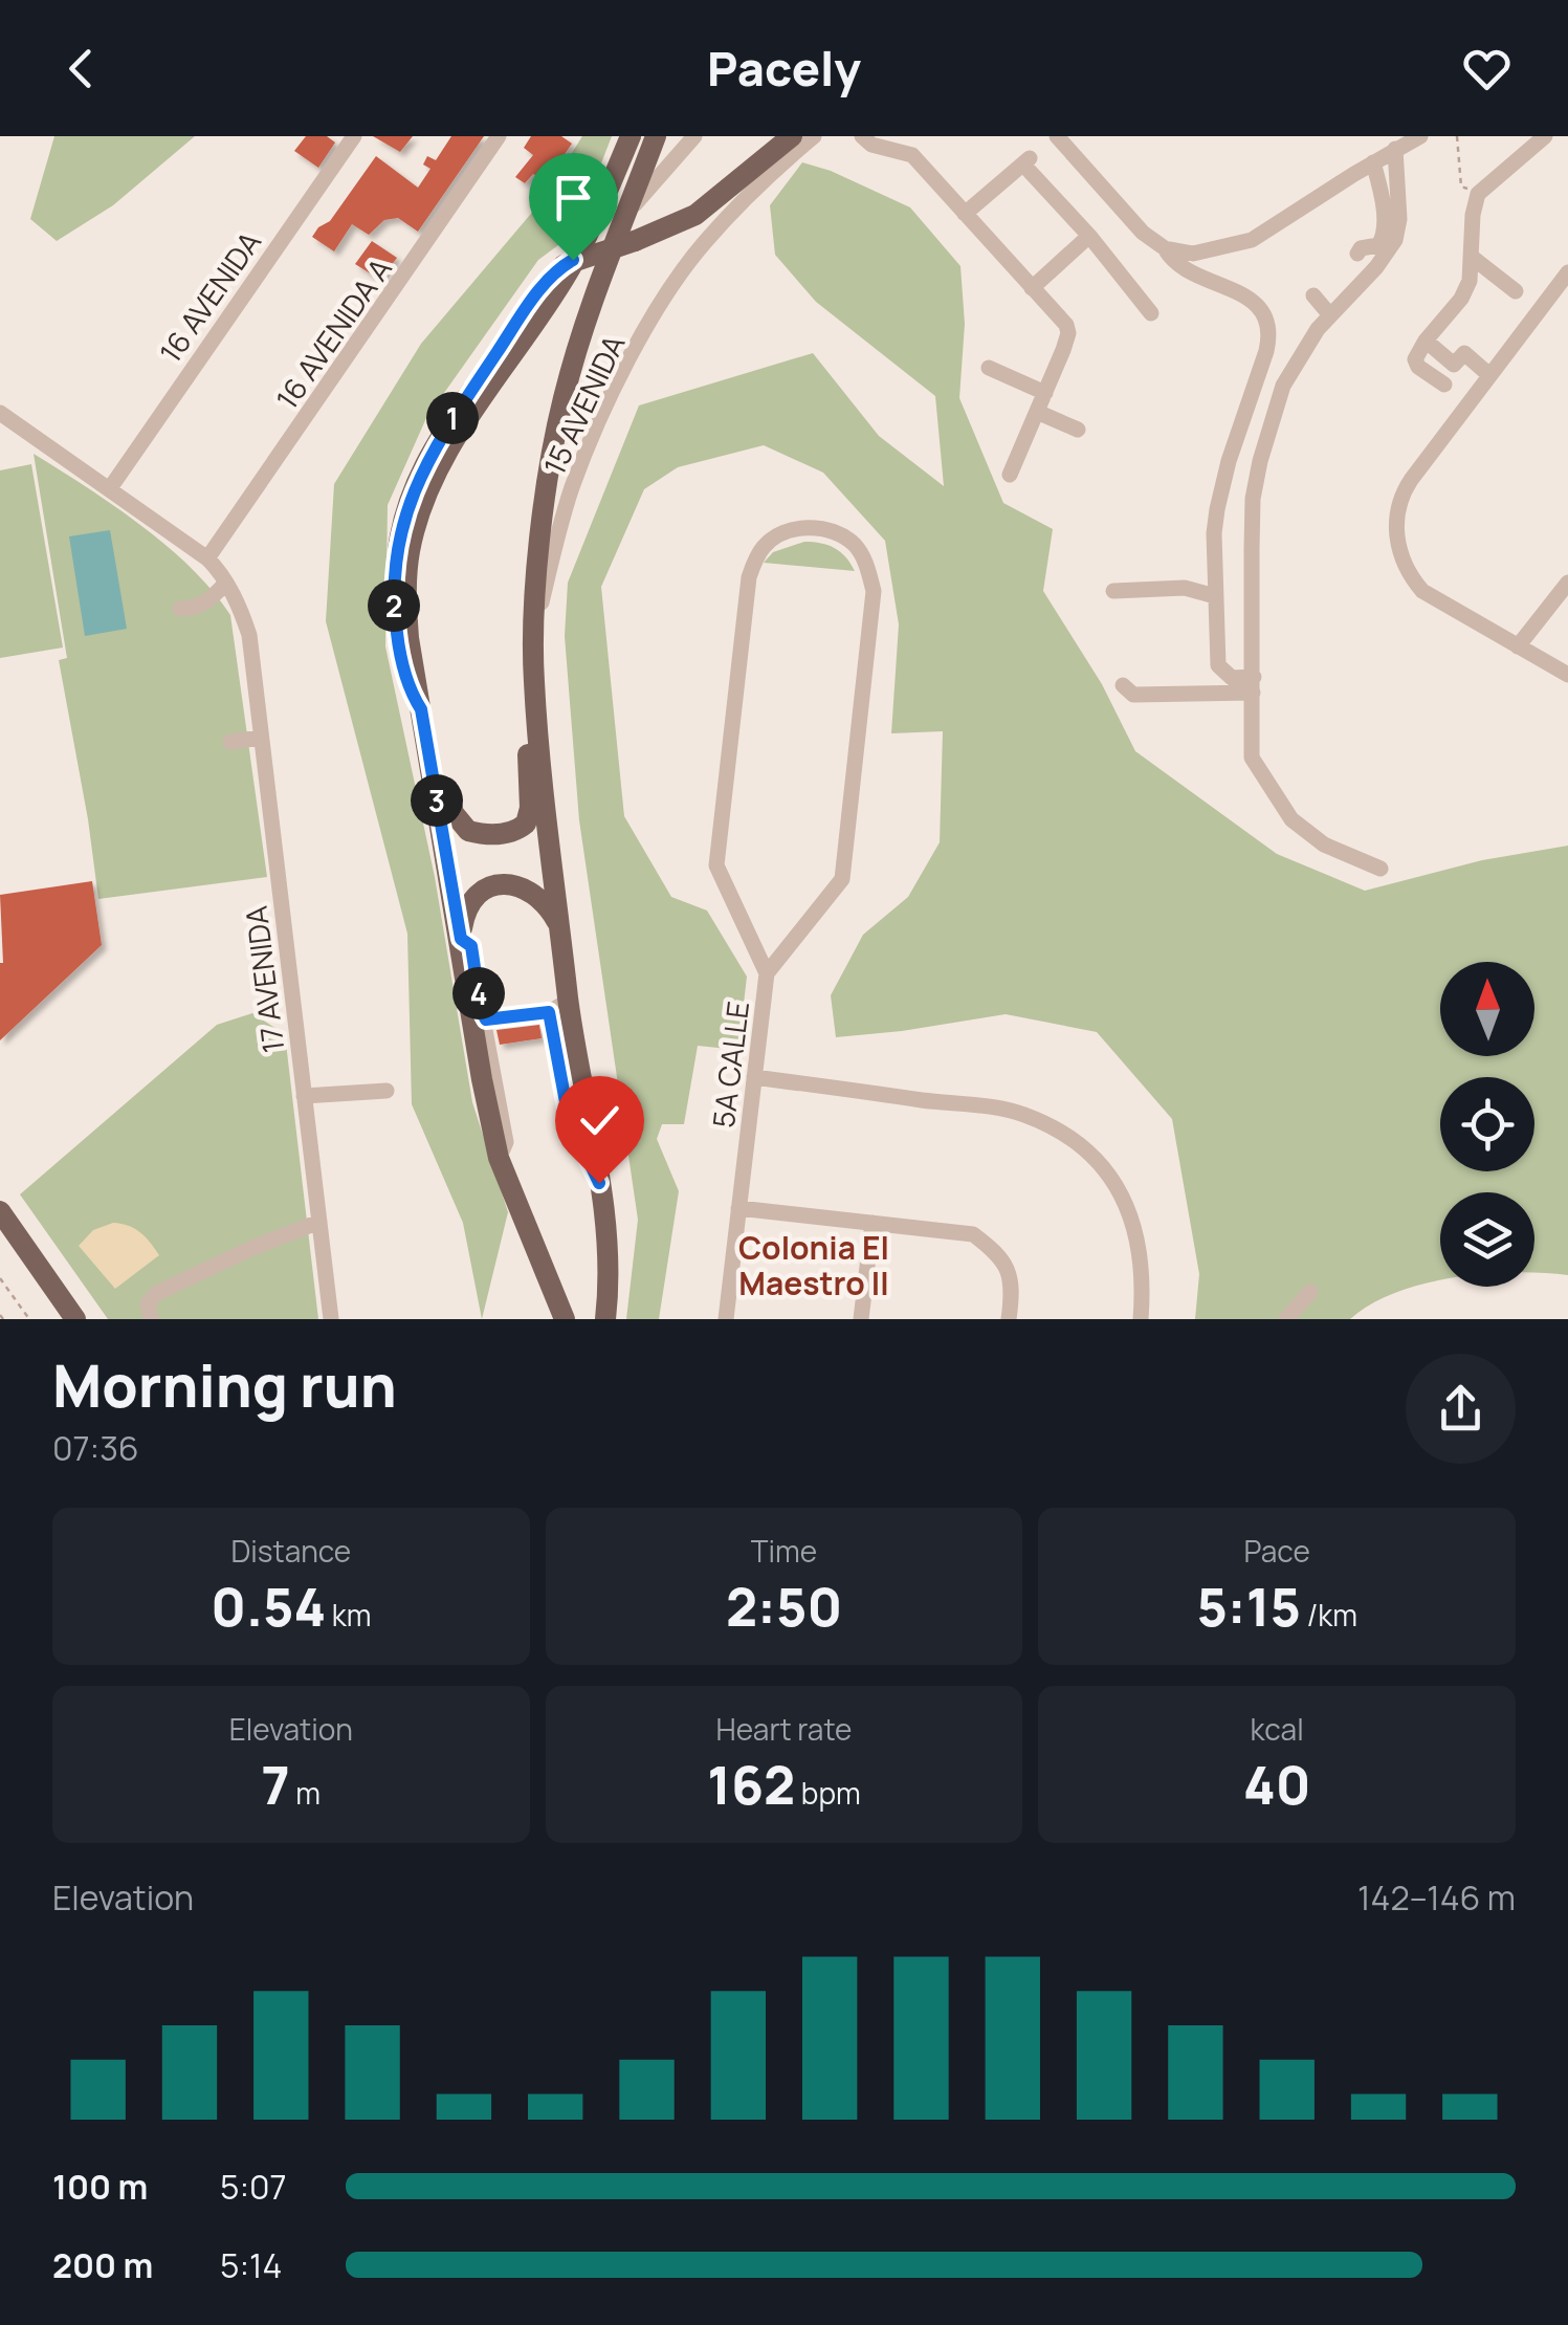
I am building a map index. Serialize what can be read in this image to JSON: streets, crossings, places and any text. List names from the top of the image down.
{
  "streets": {
    "street": [
      "16 AVENIDA",
      "16 AVENIDA A",
      "15 AVENIDA",
      "17 AVENIDA",
      "5A CALLE"
    ]
  },
  "crossings": [
    ["16 AVENIDA", "17 AVENIDA"],
    ["16 AVENIDA A", "17 AVENIDA"]
  ],
  "districts": ["Colonia El Maestro II"],
  "north": "top",
  "page": {
    "header": "Pacely",
    "pins": [
      "1",
      "2",
      "3",
      "4"
    ],
    "heading": ["Morning run", "07:36"],
    "stats": [
      ["Distance", "0.54 km"],
      ["Time", "2:50"],
      ["Pace", "5:15 /km"],
      ["Elevation", "7 m"],
      ["Heart rate", "162 bpm"],
      ["kcal", "40"]
    ],
    "chart": ["Elevation", "142–146 m"],
    "list": [
      {
        "name": "100 m",
        "note": "5:07"
      },
      {
        "name": "200 m",
        "note": "5:14"
      }
    ]
  }
}
